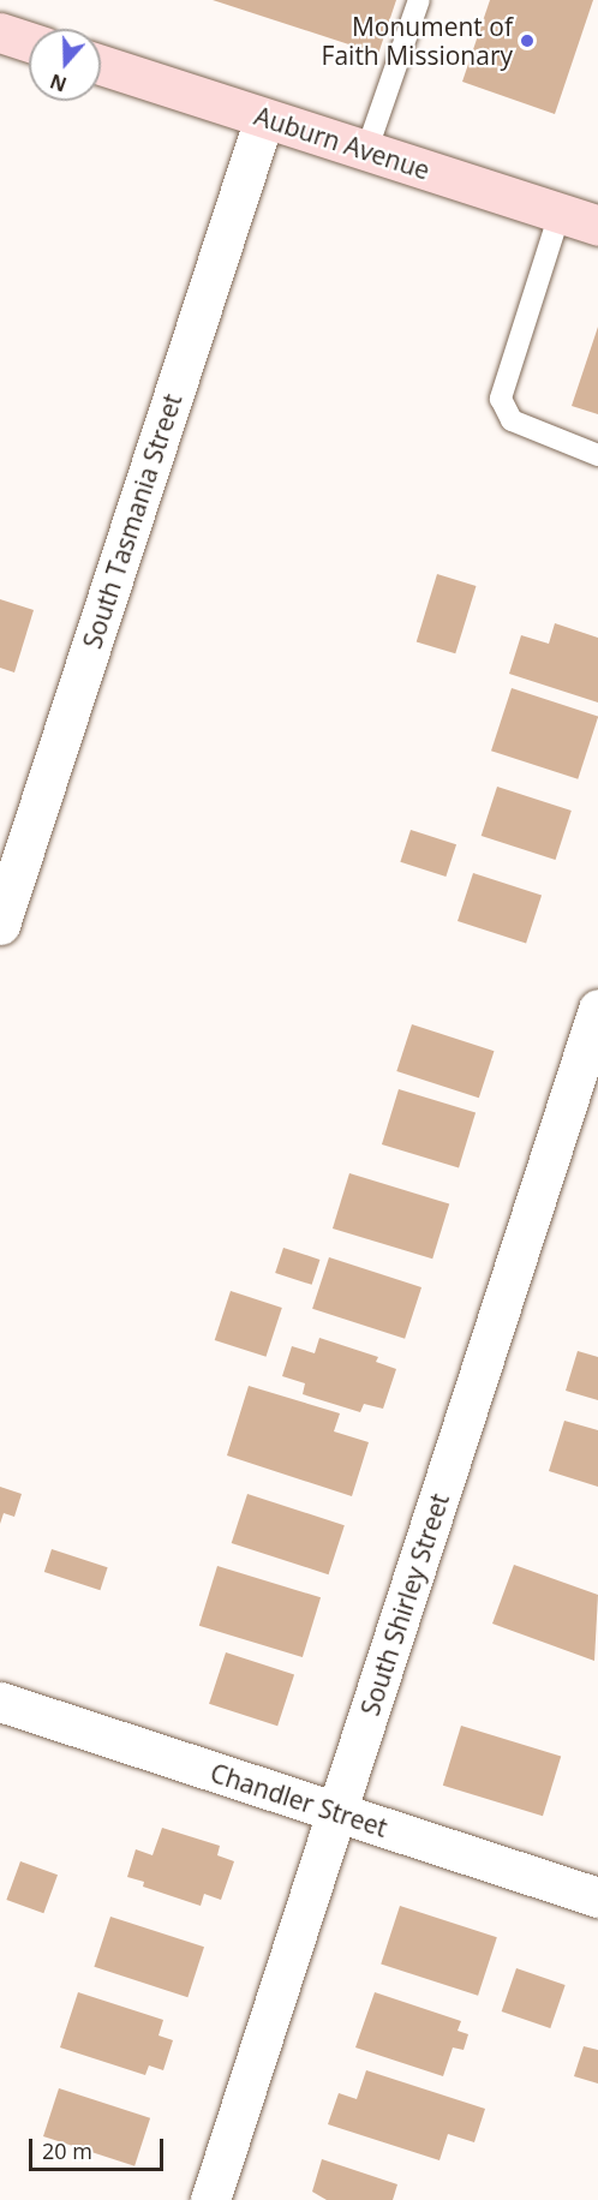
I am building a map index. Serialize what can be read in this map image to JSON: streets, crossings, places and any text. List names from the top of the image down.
{
  "streets": {
    "main road": ["Auburn Avenue"],
    "street": ["South Tasmania Street", "South Shirley Street", "Chandler Street"]
  },
  "crossings": [
    ["Auburn Avenue", "South Tasmania Street"],
    ["South Shirley Street", "Chandler Street"]
  ],
  "places": ["Monument of Faith Missionary"],
  "scale_bar": "20 m",
  "north": "bottom"
}
